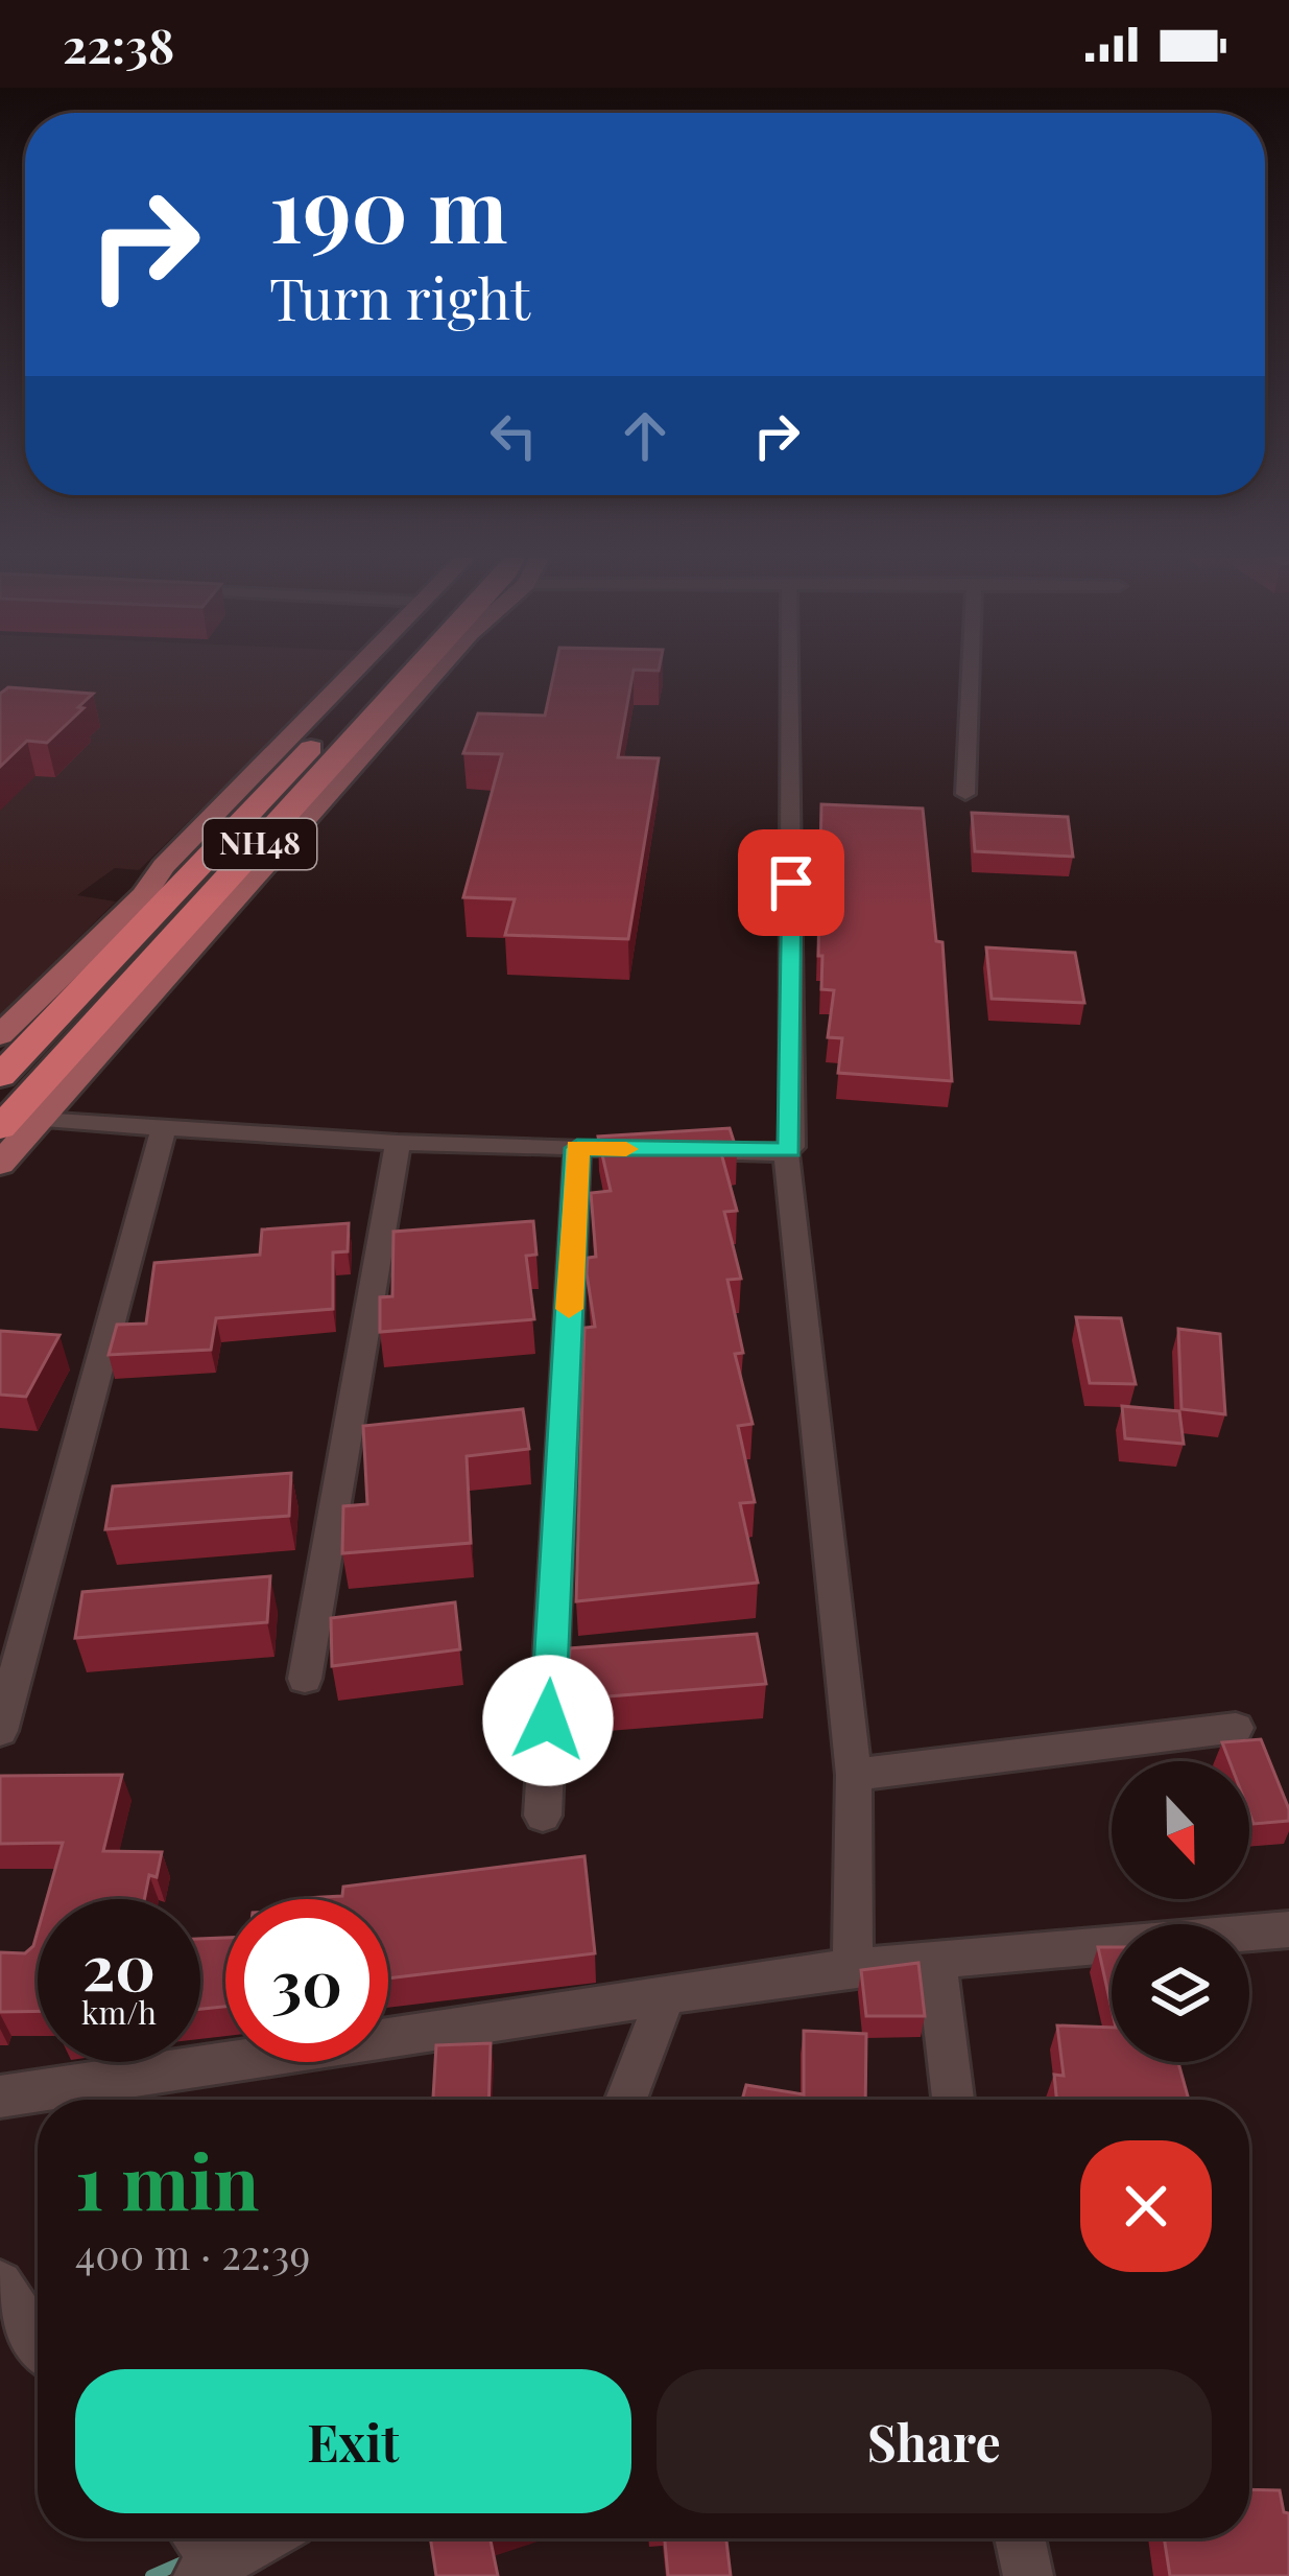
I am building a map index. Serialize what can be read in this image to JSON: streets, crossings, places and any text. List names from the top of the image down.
{
  "streets": {
    "highway": ["NH48"]
  },
  "north": "bottom",
  "page": {
    "status": "22:38",
    "turn": ["190 m", "Turn right"],
    "speed": "20 km/h",
    "limit": "30",
    "heading": ["1 min", "400 m · 22:39"],
    "buttons": ["Exit", "Share"]
  }
}
